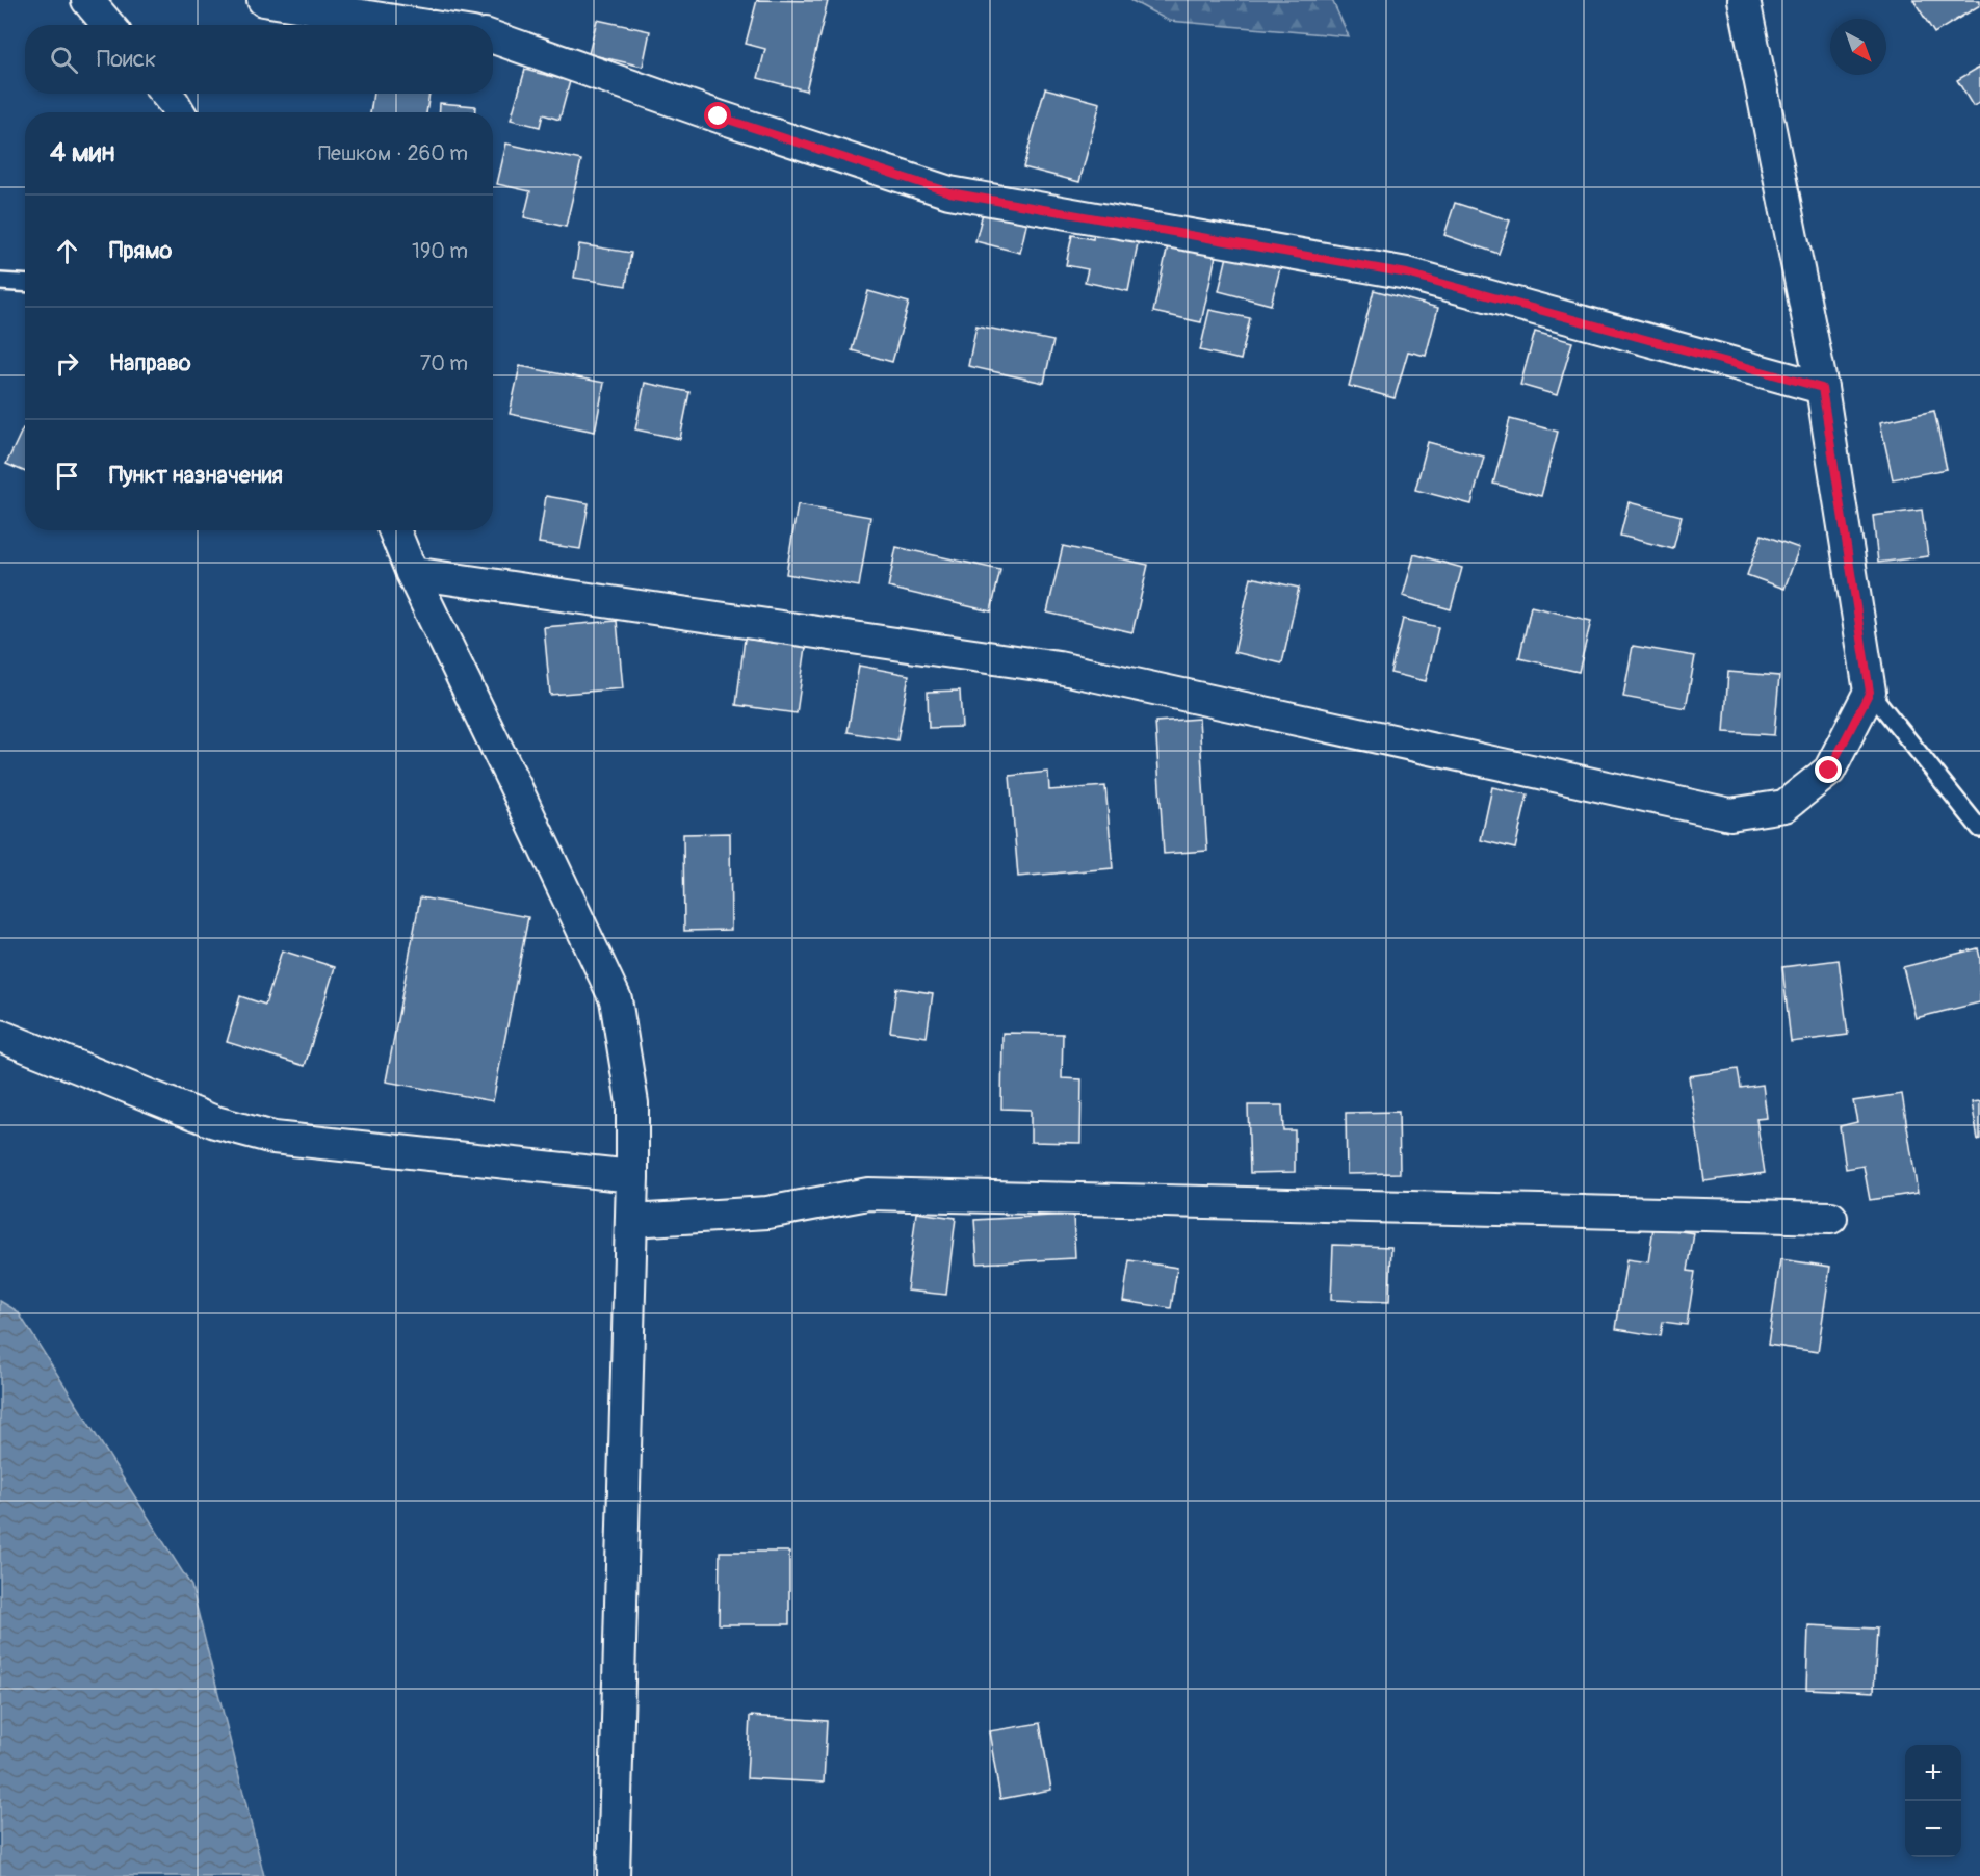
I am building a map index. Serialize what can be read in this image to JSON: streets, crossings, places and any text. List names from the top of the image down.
{
  "north": "bottom right",
  "page": {
    "search": "Поиск",
    "heading": ["4 мин", "Пешком · 260 m"],
    "list": [
      ["Прямо", "190 m"],
      ["Направо", "70 m"],
      "Пункт назначения"
    ],
    "map_buttons": ["+", "−"]
  }
}
